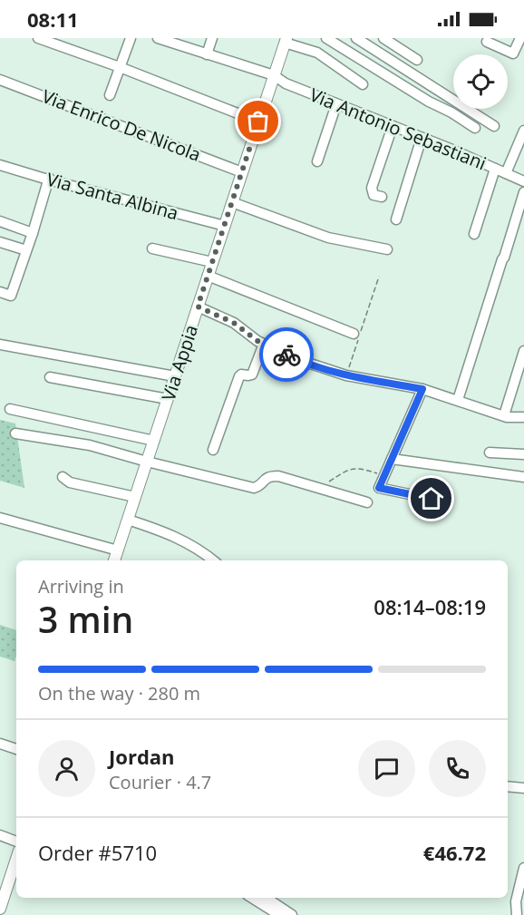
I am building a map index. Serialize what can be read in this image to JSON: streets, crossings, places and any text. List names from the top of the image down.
{
  "streets": {
    "main road": ["Via Appia"],
    "street": ["Via Enrico De Nicola", "Via Antonio Sebastiani", "Via Santa Albina"]
  },
  "crossings": [
    ["Via Enrico De Nicola", "Via Appia"],
    ["Via Antonio Sebastiani", "Via Appia"],
    ["Via Santa Albina", "Via Appia"]
  ],
  "page": {
    "status": "08:11",
    "heading": ["3 min", "Arriving in", "08:14–08:19"],
    "panel": [
      "Jordan",
      "Courier · 4.7",
      "Order #5710",
      "€46.72"
    ],
    "bar": "On the way · 280 m"
  }
}
